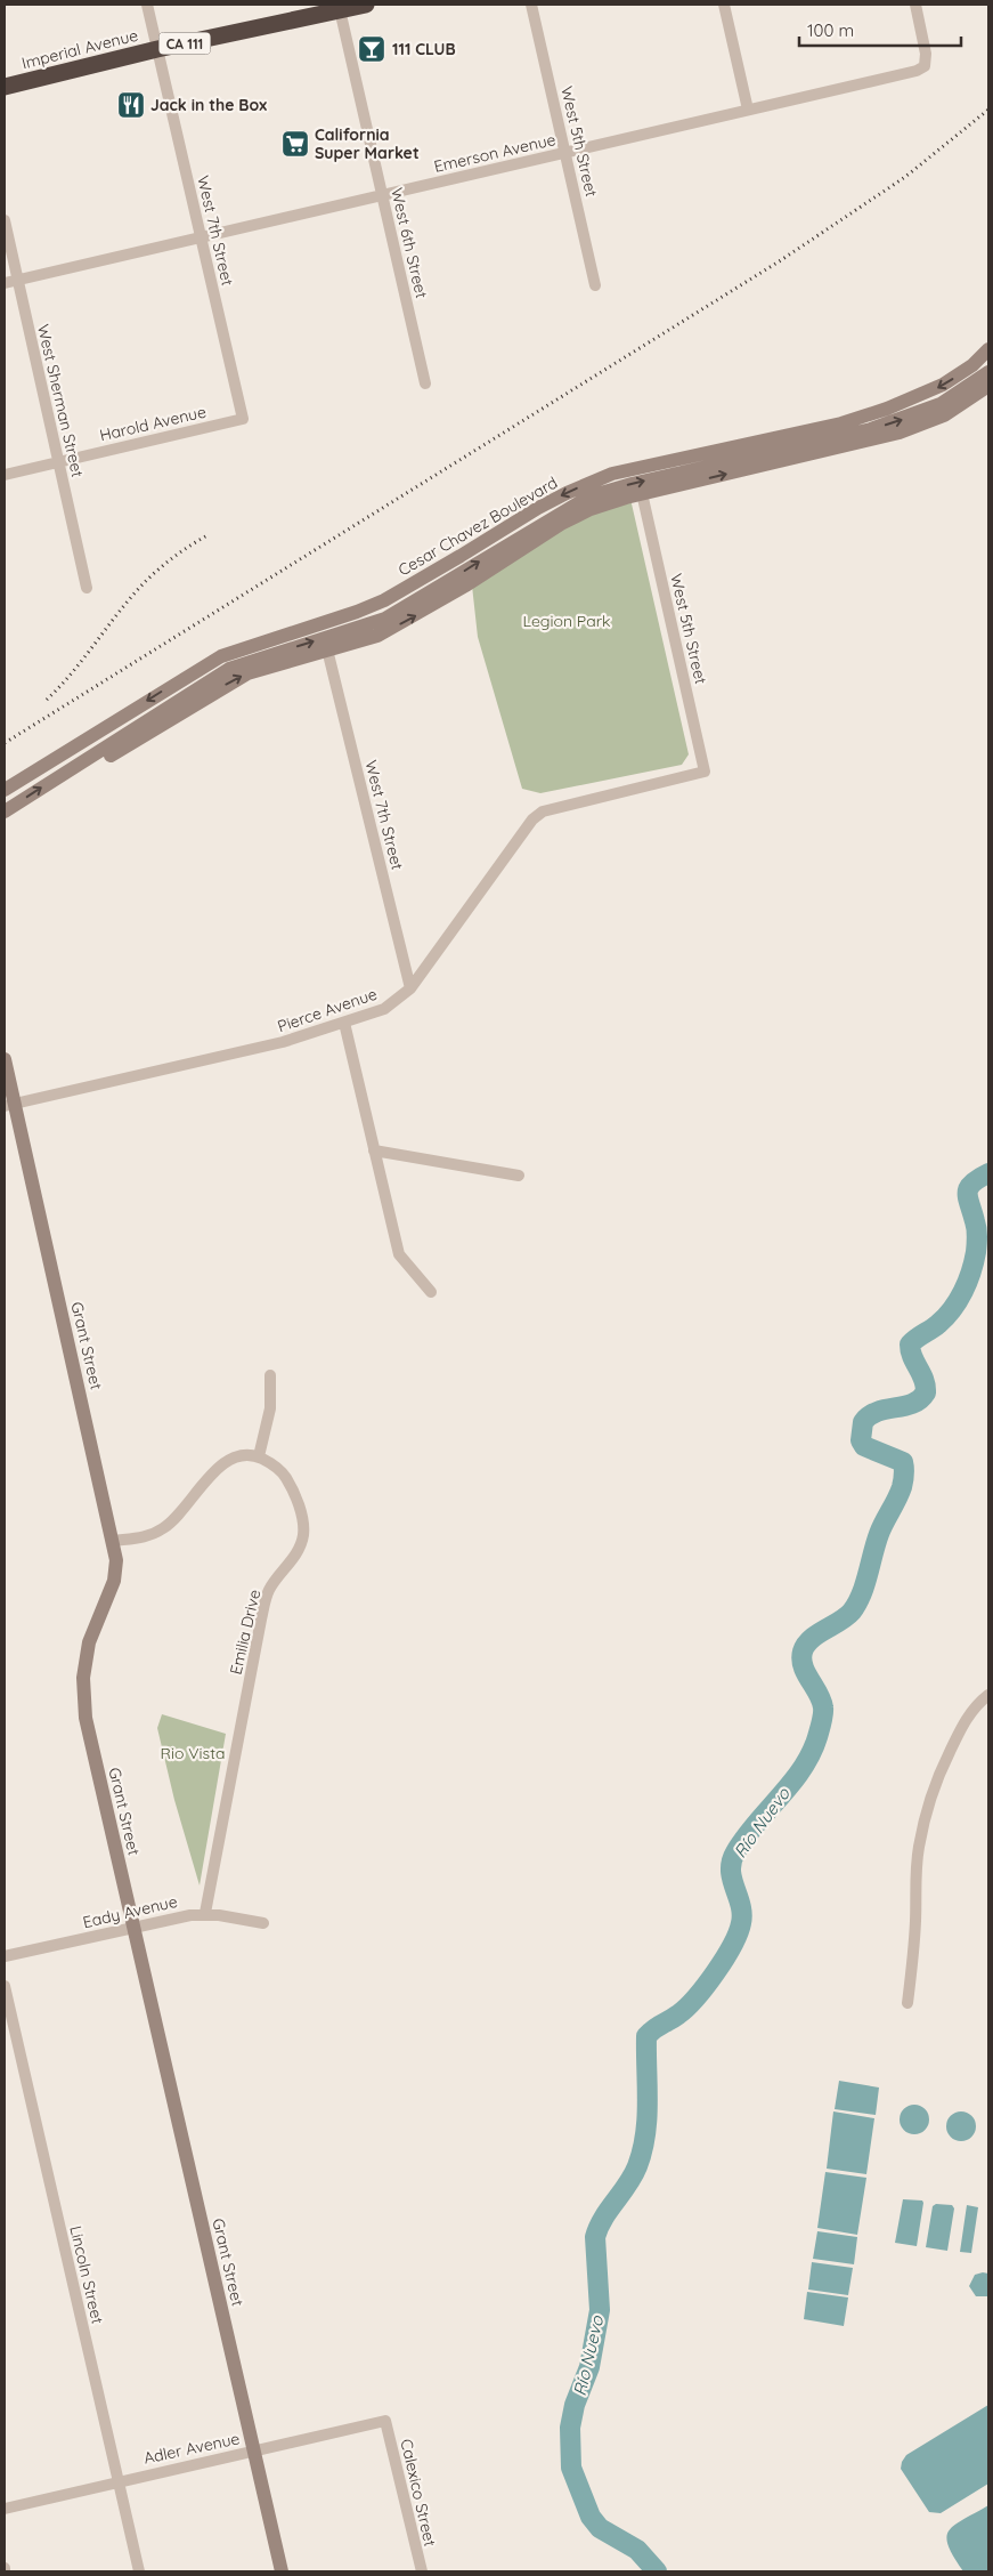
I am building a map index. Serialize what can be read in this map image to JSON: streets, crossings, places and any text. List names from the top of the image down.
{
  "streets": {
    "highway": ["CA 111", "Imperial Avenue"],
    "main road": ["Cesar Chavez Boulevard", "Grant Street"],
    "street": [
      "West 5th Street",
      "Emerson Avenue",
      "West 7th Street",
      "West 6th Street",
      "West Sherman Street",
      "Harold Avenue",
      "Pierce Avenue",
      "Emilia Drive",
      "Eady Avenue",
      "Lincoln Street",
      "Adler Avenue",
      "Calexico Street"
    ]
  },
  "crossings": [
    ["Imperial Avenue", "West 7th Street"],
    ["Imperial Avenue", "West 6th Street"],
    ["West 5th Street", "Emerson Avenue"],
    ["West 5th Street", "Pierce Avenue"],
    ["Emerson Avenue", "West 7th Street"],
    ["Emerson Avenue", "West 6th Street"],
    ["Emerson Avenue", "West Sherman Street"],
    ["West 7th Street", "Harold Avenue"],
    ["West 7th Street", "Pierce Avenue"],
    ["West Sherman Street", "Harold Avenue"],
    ["Pierce Avenue", "Grant Street"],
    ["Grant Street", "Eady Avenue"],
    ["Grant Street", "Adler Avenue"],
    ["Emilia Drive", "Eady Avenue"],
    ["Lincoln Street", "Adler Avenue"],
    ["Adler Avenue", "Calexico Street"]
  ],
  "water": ["Río Nuevo"],
  "parks": ["Legion Park", "Rio Vista"],
  "places": {
    "bar": ["111 CLUB"],
    "restaurant": ["Jack in the Box"],
    "supermarket": ["California Super Market"]
  },
  "scale_bar": "100 m"
}
